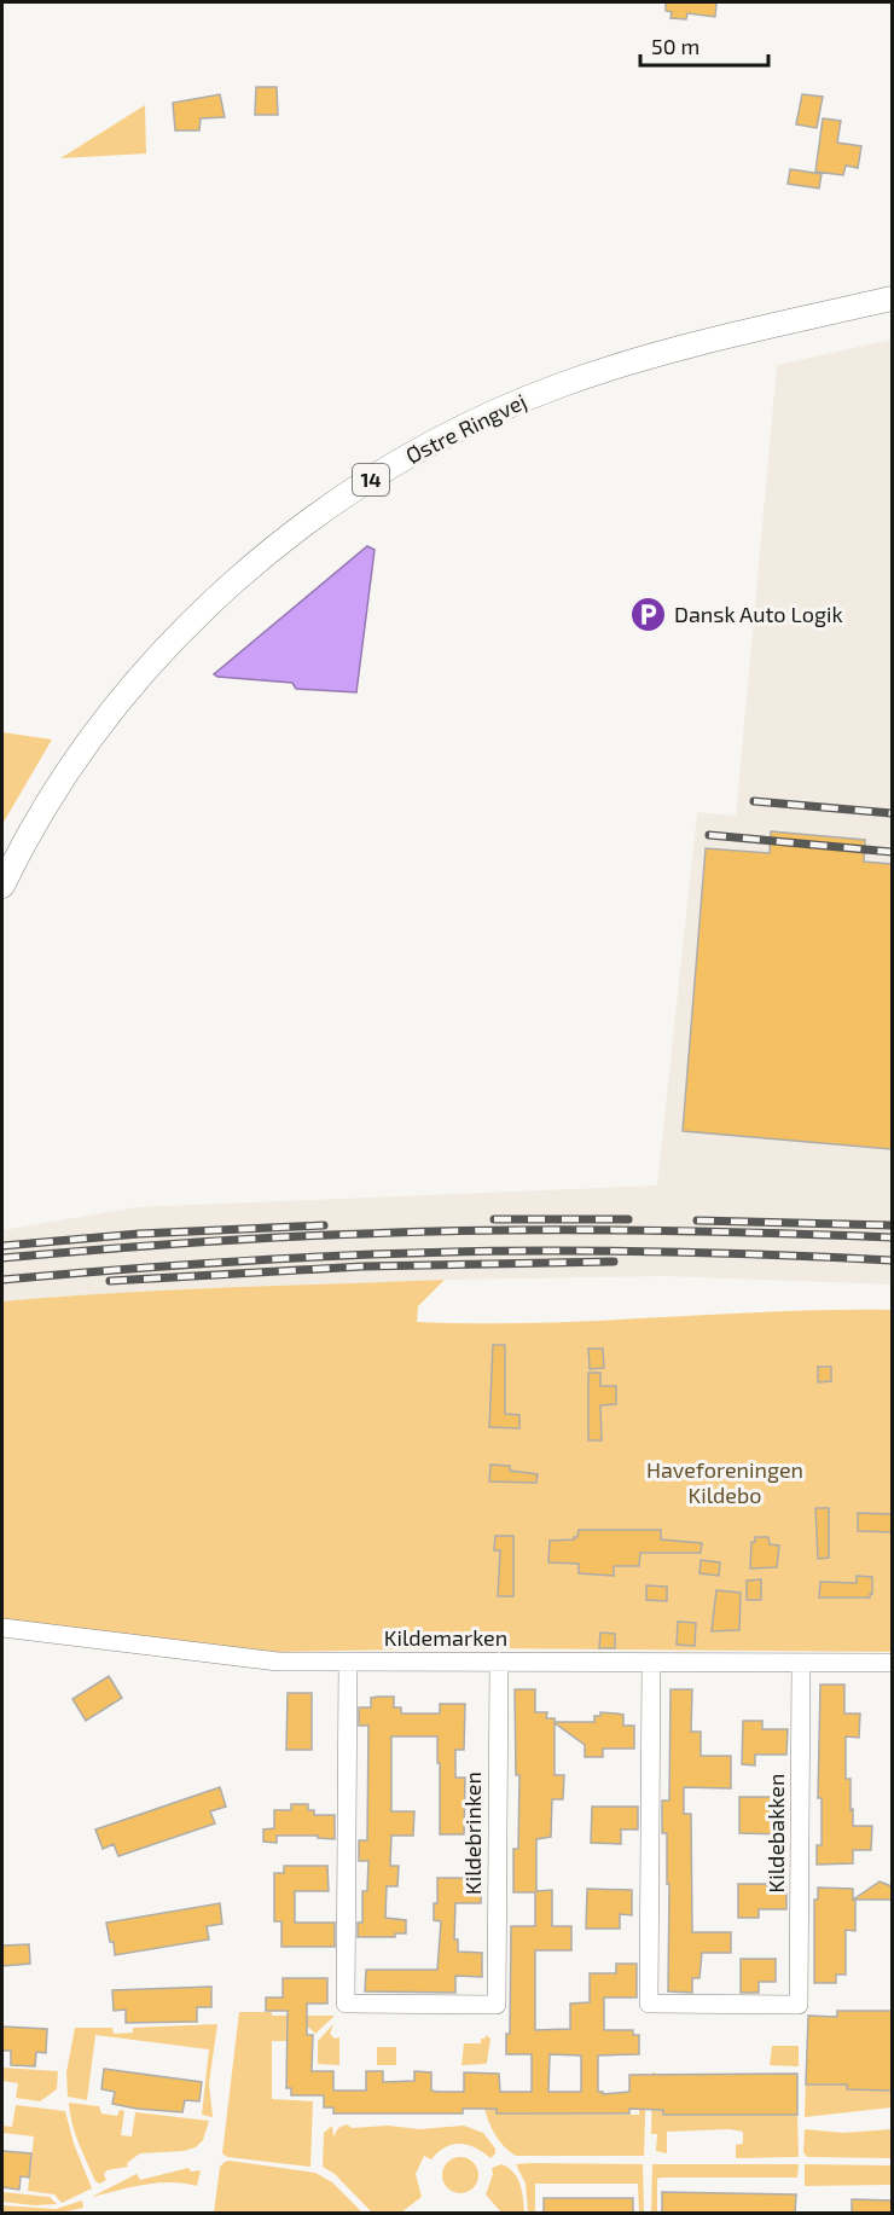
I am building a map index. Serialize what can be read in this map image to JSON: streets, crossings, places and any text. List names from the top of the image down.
{
  "streets": {
    "main road": ["Østre Ringvej", "14"],
    "street": ["Kildemarken", "Kildebrinken", "Kildebakken"]
  },
  "crossings": [
    ["Kildemarken", "Kildebrinken"],
    ["Kildemarken", "Kildebakken"]
  ],
  "parks": ["Haveforeningen Kildebo"],
  "places": {
    "parking": ["Dansk Auto Logik"]
  },
  "scale_bar": "50 m"
}
